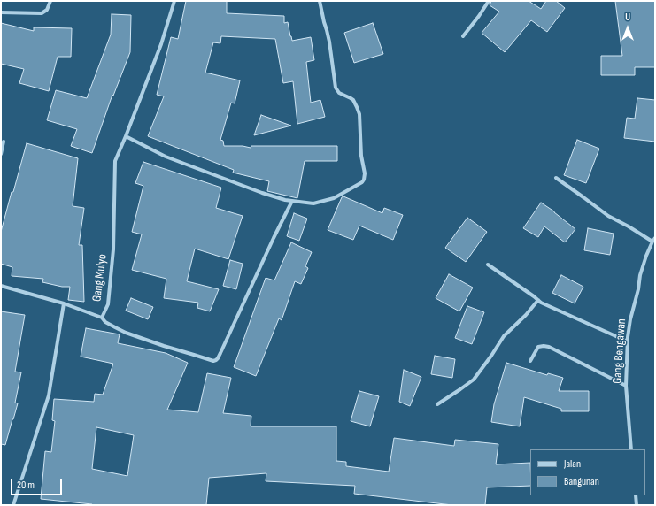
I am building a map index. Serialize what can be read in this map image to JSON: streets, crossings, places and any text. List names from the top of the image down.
{
  "streets": {
    "street": ["Gang Mulyo", "Gang Bengawan"]
  },
  "legend": ["Jalan", "Bangunan"],
  "scale_bar": "20 m",
  "north": "top"
}
